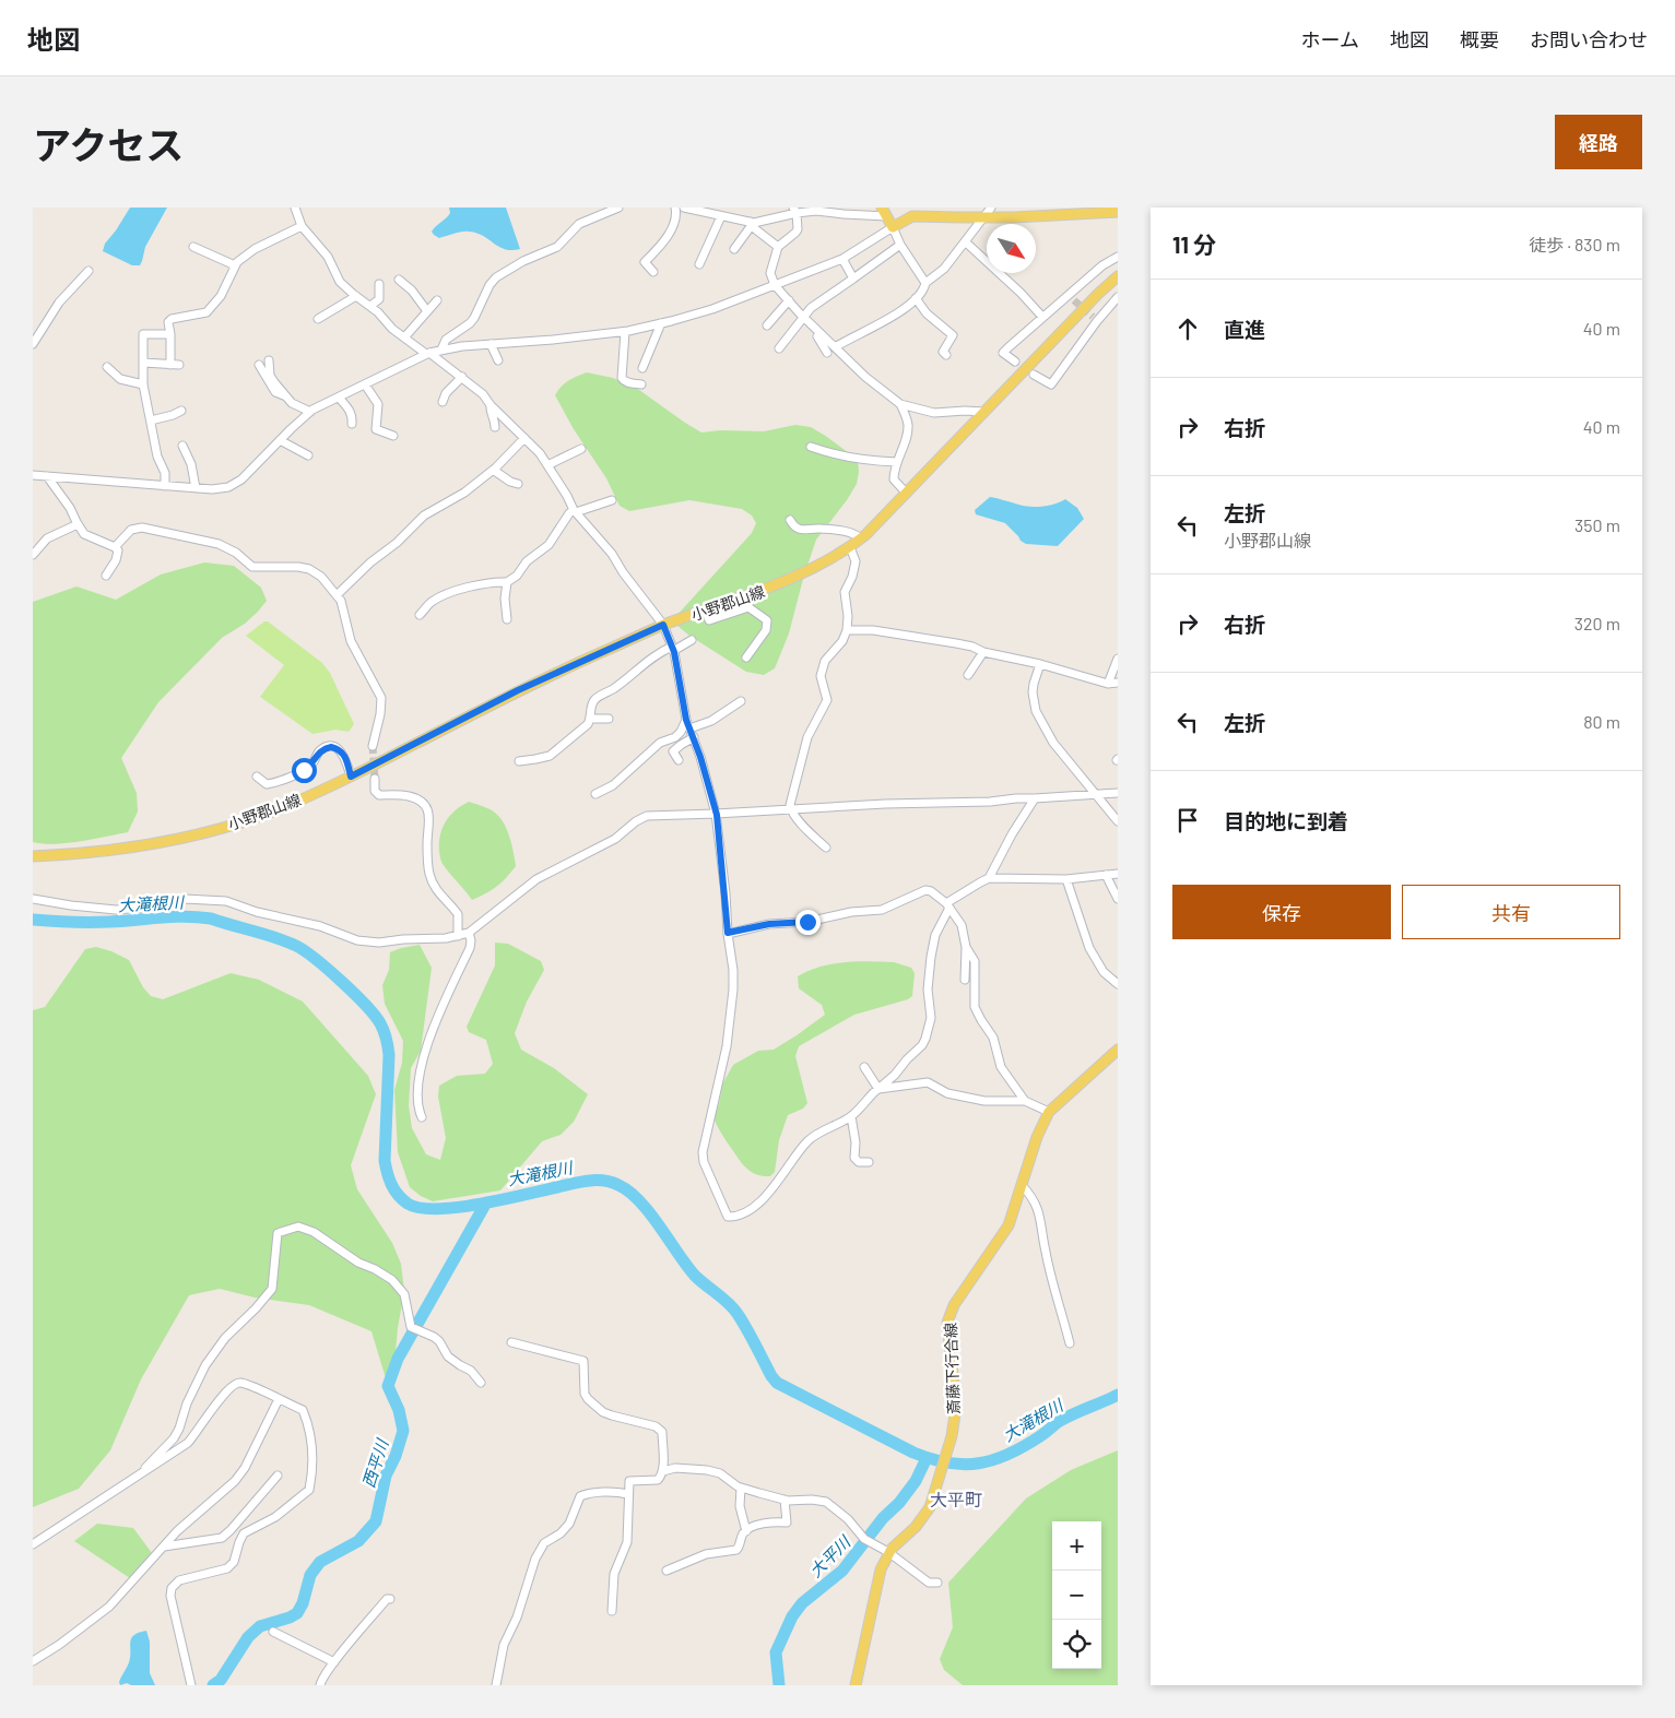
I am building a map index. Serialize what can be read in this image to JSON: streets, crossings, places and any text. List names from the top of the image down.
{
  "streets": {
    "main road": ["小野郡山線", "斎藤下行合線"]
  },
  "districts": ["大平町"],
  "water": ["大滝根川", "西平川", "大平川"],
  "north": "bottom right",
  "page": {
    "header": "地図",
    "nav": [
      "ホーム",
      "地図",
      "概要",
      "お問い合わせ"
    ],
    "title": "アクセス",
    "buttons": [
      "経路",
      ["保存", "共有"]
    ],
    "heading": ["11 分", "徒歩 · 830 m"],
    "list": [
      ["直進", "40 m"],
      ["右折", "40 m"],
      ["左折", "小野郡山線", "350 m"],
      ["右折", "320 m"],
      ["左折", "80 m"],
      "目的地に到着"
    ],
    "map_buttons": ["+", "−"]
  }
}
